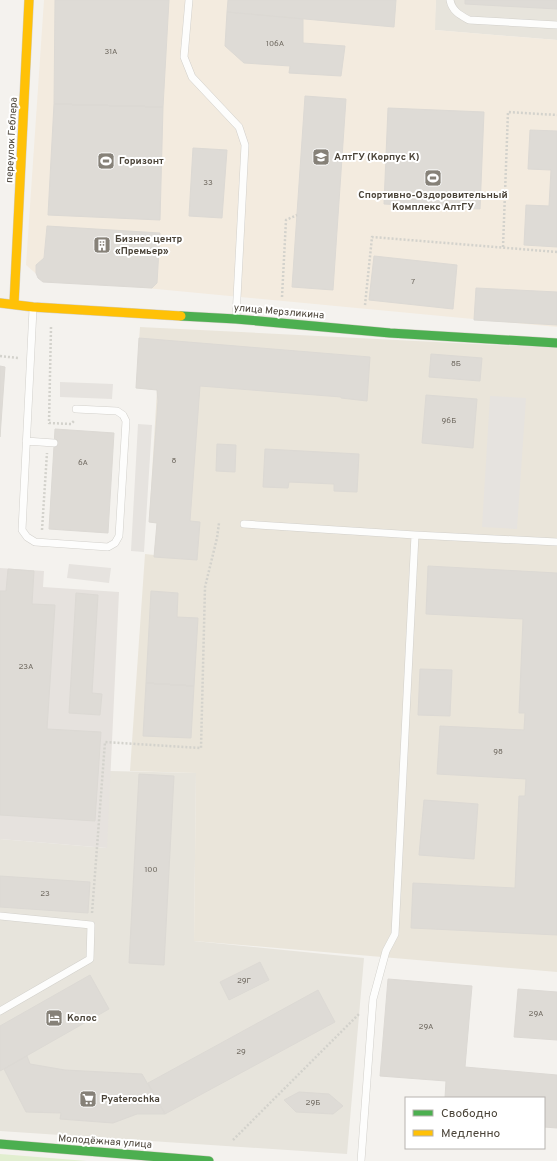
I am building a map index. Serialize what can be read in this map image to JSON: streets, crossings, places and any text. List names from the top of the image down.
{
  "streets": {
    "street": ["переулок Геблера", "улица Мерзликина", "Молодёжная улица"]
  },
  "crossings": [
    ["переулок Геблера", "улица Мерзликина"]
  ],
  "places": {
    "school or university": ["АлтГУ (Корпус К)"],
    "sports": ["Горизонт", "Спортивно-Оздоровительный Комплекс АлтГУ"],
    "building": ["Бизнес центр «Премьер»"],
    "hotel": ["Колос"],
    "supermarket": ["Pyaterochka"]
  },
  "house_numbers": [
    "106А",
    "31А",
    "33",
    "7",
    "8Б",
    "96Б",
    "8",
    "6А",
    "23А",
    "98",
    "100",
    "23",
    "29Г",
    "29А",
    "29А",
    "29",
    "29Б"
  ],
  "legend": ["Свободно", "Медленно"]
}
